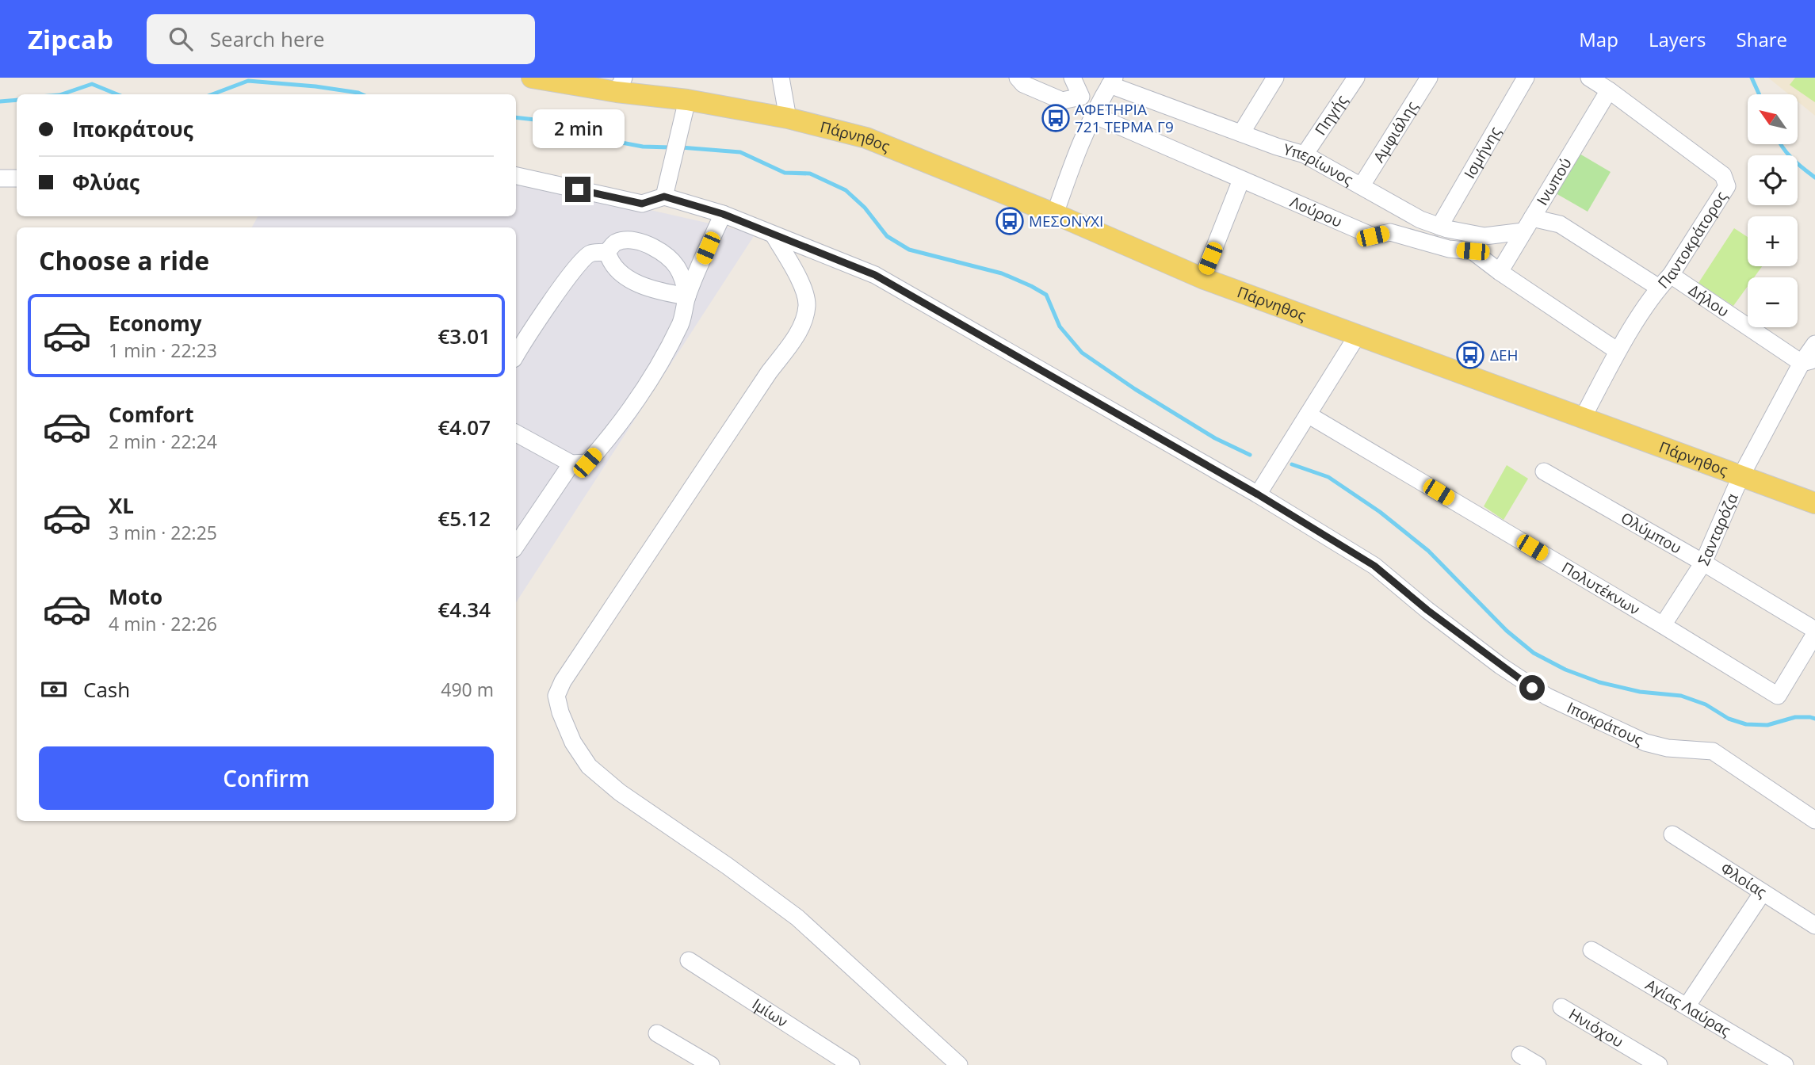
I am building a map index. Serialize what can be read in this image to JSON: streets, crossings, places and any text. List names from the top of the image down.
{
  "streets": {
    "main road": ["Πάρνηθος"],
    "street": [
      "Πηγής",
      "Αμφιάλης",
      "Ισμήνης",
      "Υπερίωνος",
      "Ινωπού",
      "Λούρου",
      "Παντοκράτορος",
      "Δήλου",
      "Σανταρόζα",
      "Ολύμπου",
      "Πολυτέκνων",
      "Ιποκράτους",
      "Φλοίας",
      "Αγίας Λαύρας",
      "Ιμίων",
      "Ηνιόχου"
    ]
  },
  "crossings": [
    ["Πηγής", "Υπερίωνος"],
    ["Αμφιάλης", "Υπερίωνος"],
    ["Πάρνηθος", "Παντοκράτορος"],
    ["Πάρνηθος", "Σανταρόζα"],
    ["Ισμήνης", "Υπερίωνος"],
    ["Υπερίωνος", "Ινωπού"],
    ["Ινωπού", "Λούρου"],
    ["Ινωπού", "Παντοκράτορος"],
    ["Λούρου", "Παντοκράτορος"],
    ["Παντοκράτορος", "Δήλου"],
    ["Δήλου", "Σανταρόζα"],
    ["Σανταρόζα", "Ολύμπου"],
    ["Σανταρόζα", "Πολυτέκνων"]
  ],
  "places": {
    "bus stop": ["ΑΦΕΤΗΡΙΑ 721 ΤΕΡΜΑ Γ9", "ΜΕΣΟΝΥΧΙ", "ΔΕΗ"]
  },
  "north": "top left",
  "page": {
    "header": "Zipcab",
    "search": "Search here",
    "nav": ["Map", "Layers", "Share"],
    "map_buttons": ["+", "−"],
    "banner": ["Ιποκράτους", "Φλύας"],
    "bubble": "2 min",
    "heading": "Choose a ride",
    "list": [
      {
        "name": "Economy",
        "note": "1 min · 22:23",
        "value": "€3.01"
      },
      {
        "name": "Comfort",
        "note": "2 min · 22:24",
        "value": "€4.07"
      },
      {
        "name": "XL",
        "note": "3 min · 22:25",
        "value": "€5.12"
      },
      {
        "name": "Moto",
        "note": "4 min · 22:26",
        "value": "€4.34"
      }
    ],
    "pay": ["Cash", "490 m"],
    "buttons": "Confirm"
  }
}
